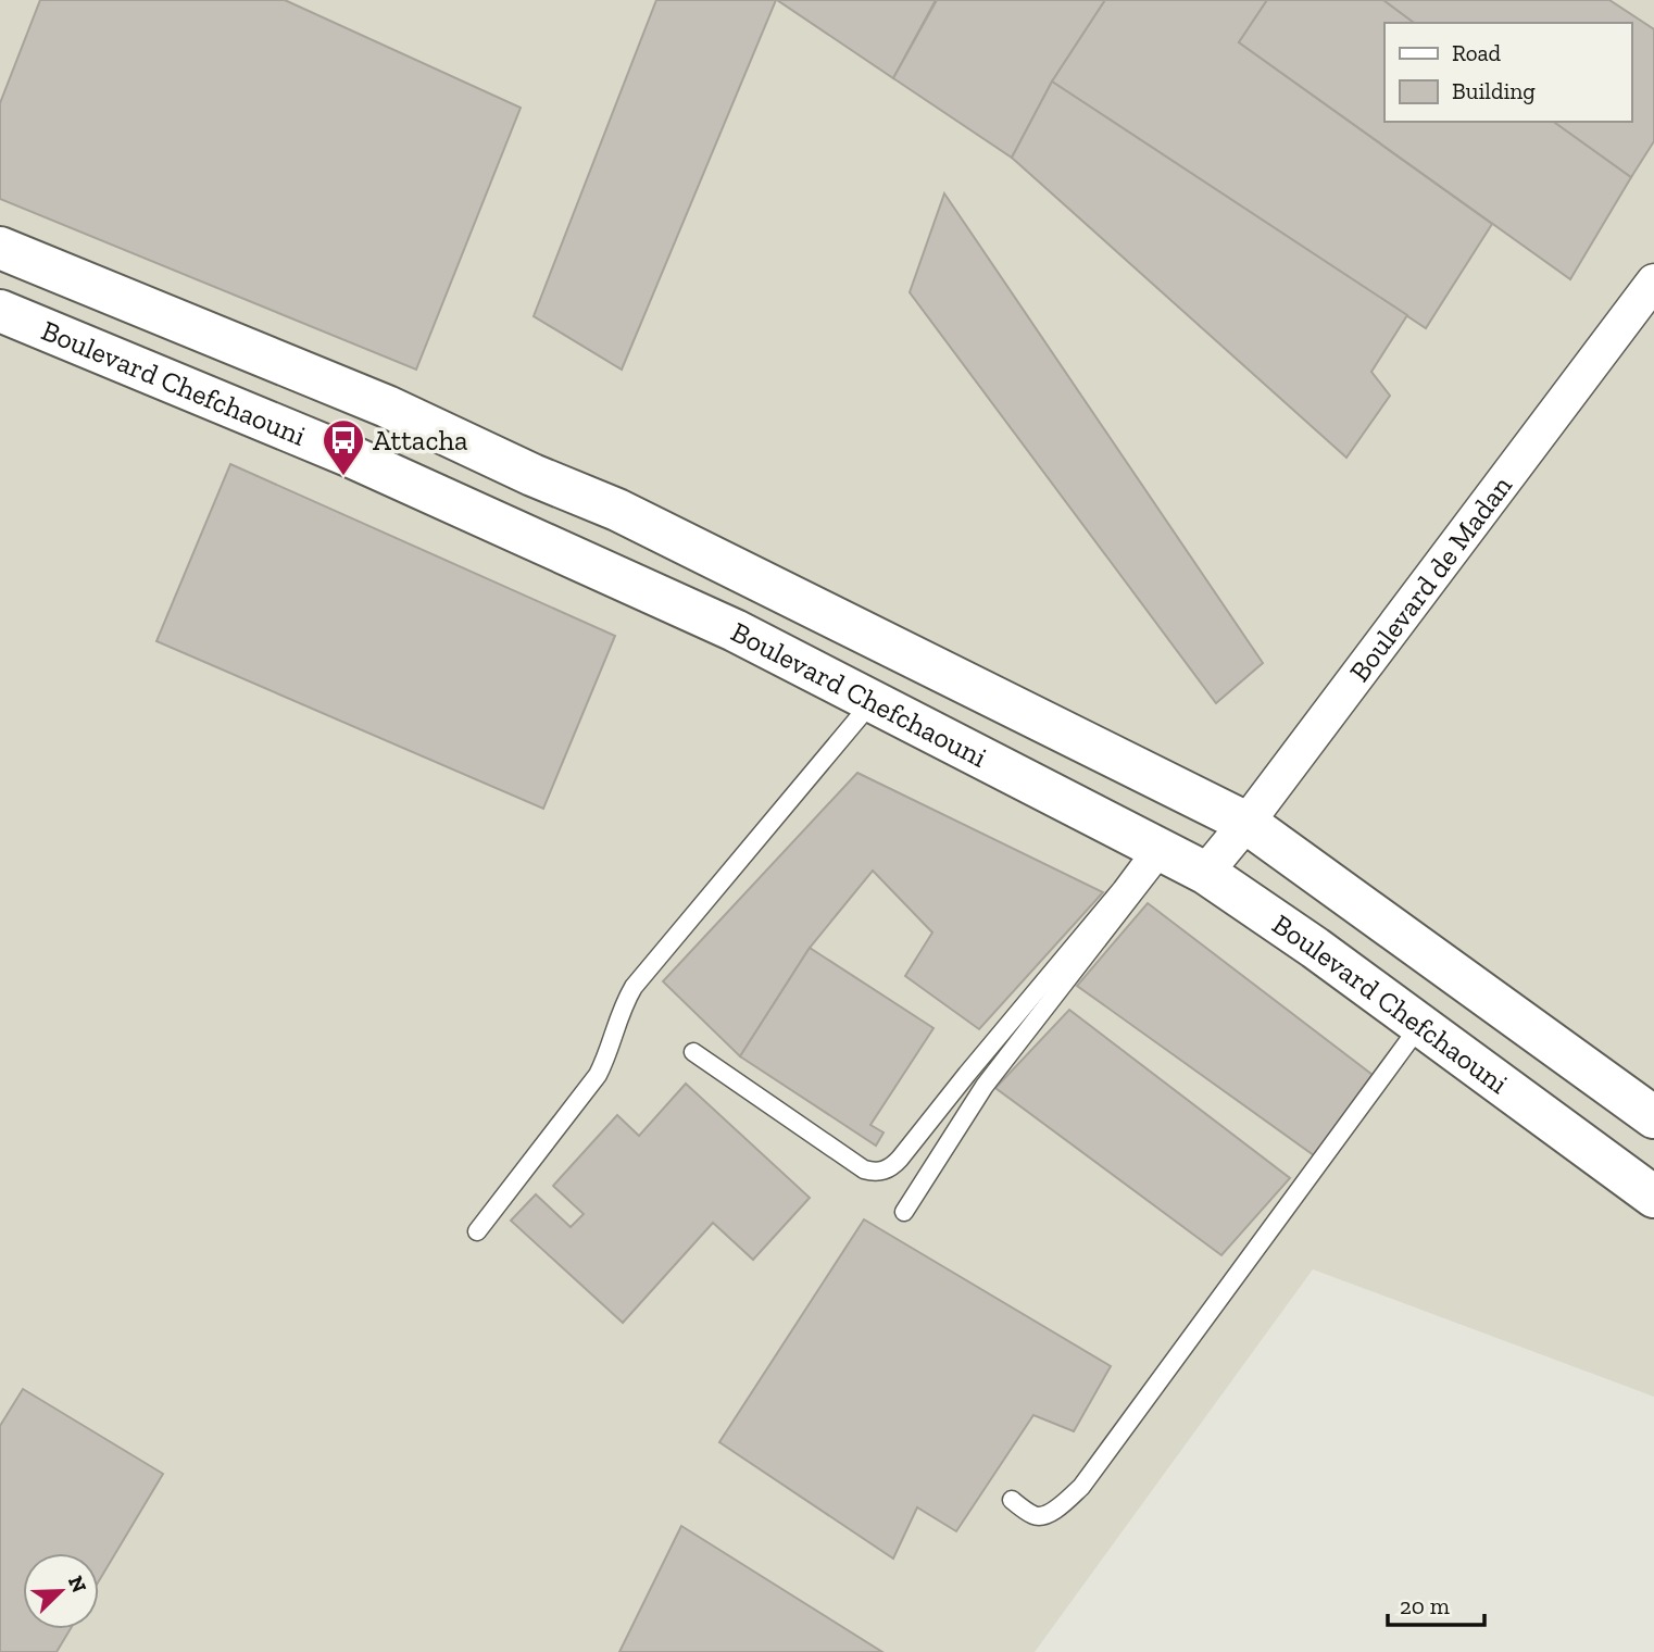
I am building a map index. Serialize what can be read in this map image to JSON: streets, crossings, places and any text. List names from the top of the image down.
{
  "streets": {
    "street": ["Boulevard Chefchaouni", "Boulevard de Madan"]
  },
  "crossings": [
    ["Boulevard Chefchaouni", "Boulevard de Madan"]
  ],
  "places": {
    "bus stop": ["Attacha"]
  },
  "legend": ["Road", "Building"],
  "scale_bar": "20 m",
  "north": "top right"
}
